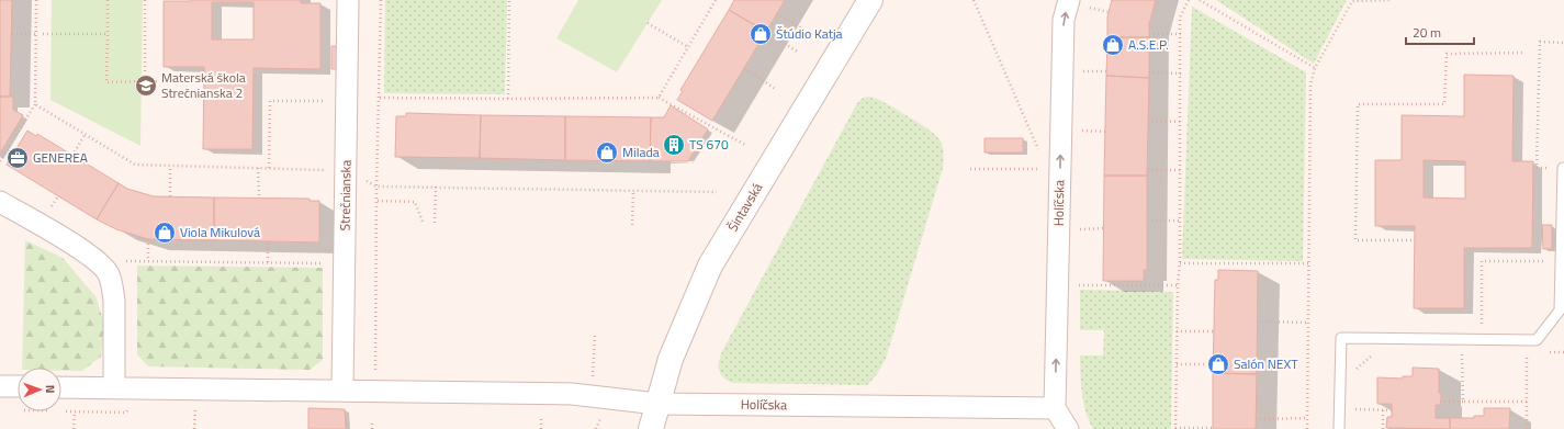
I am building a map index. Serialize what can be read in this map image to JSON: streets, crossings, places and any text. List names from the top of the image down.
{
  "streets": {
    "street": ["Strečnianska", "Holíčska", "Šintavská"]
  },
  "crossings": [
    ["Holíčska", "Šintavská"]
  ],
  "one_way": ["Holíčska"],
  "places": {
    "shop": [
      "Štúdio Katja",
      "A.S.E.P.",
      "Milada",
      "Viola Mikulová",
      "Salón NEXT"
    ],
    "school or university": ["Materská škola Strečnianska 2"],
    "building": ["TS 670"],
    "office": ["GENEREA"]
  },
  "scale_bar": "20 m",
  "north": "right"
}
